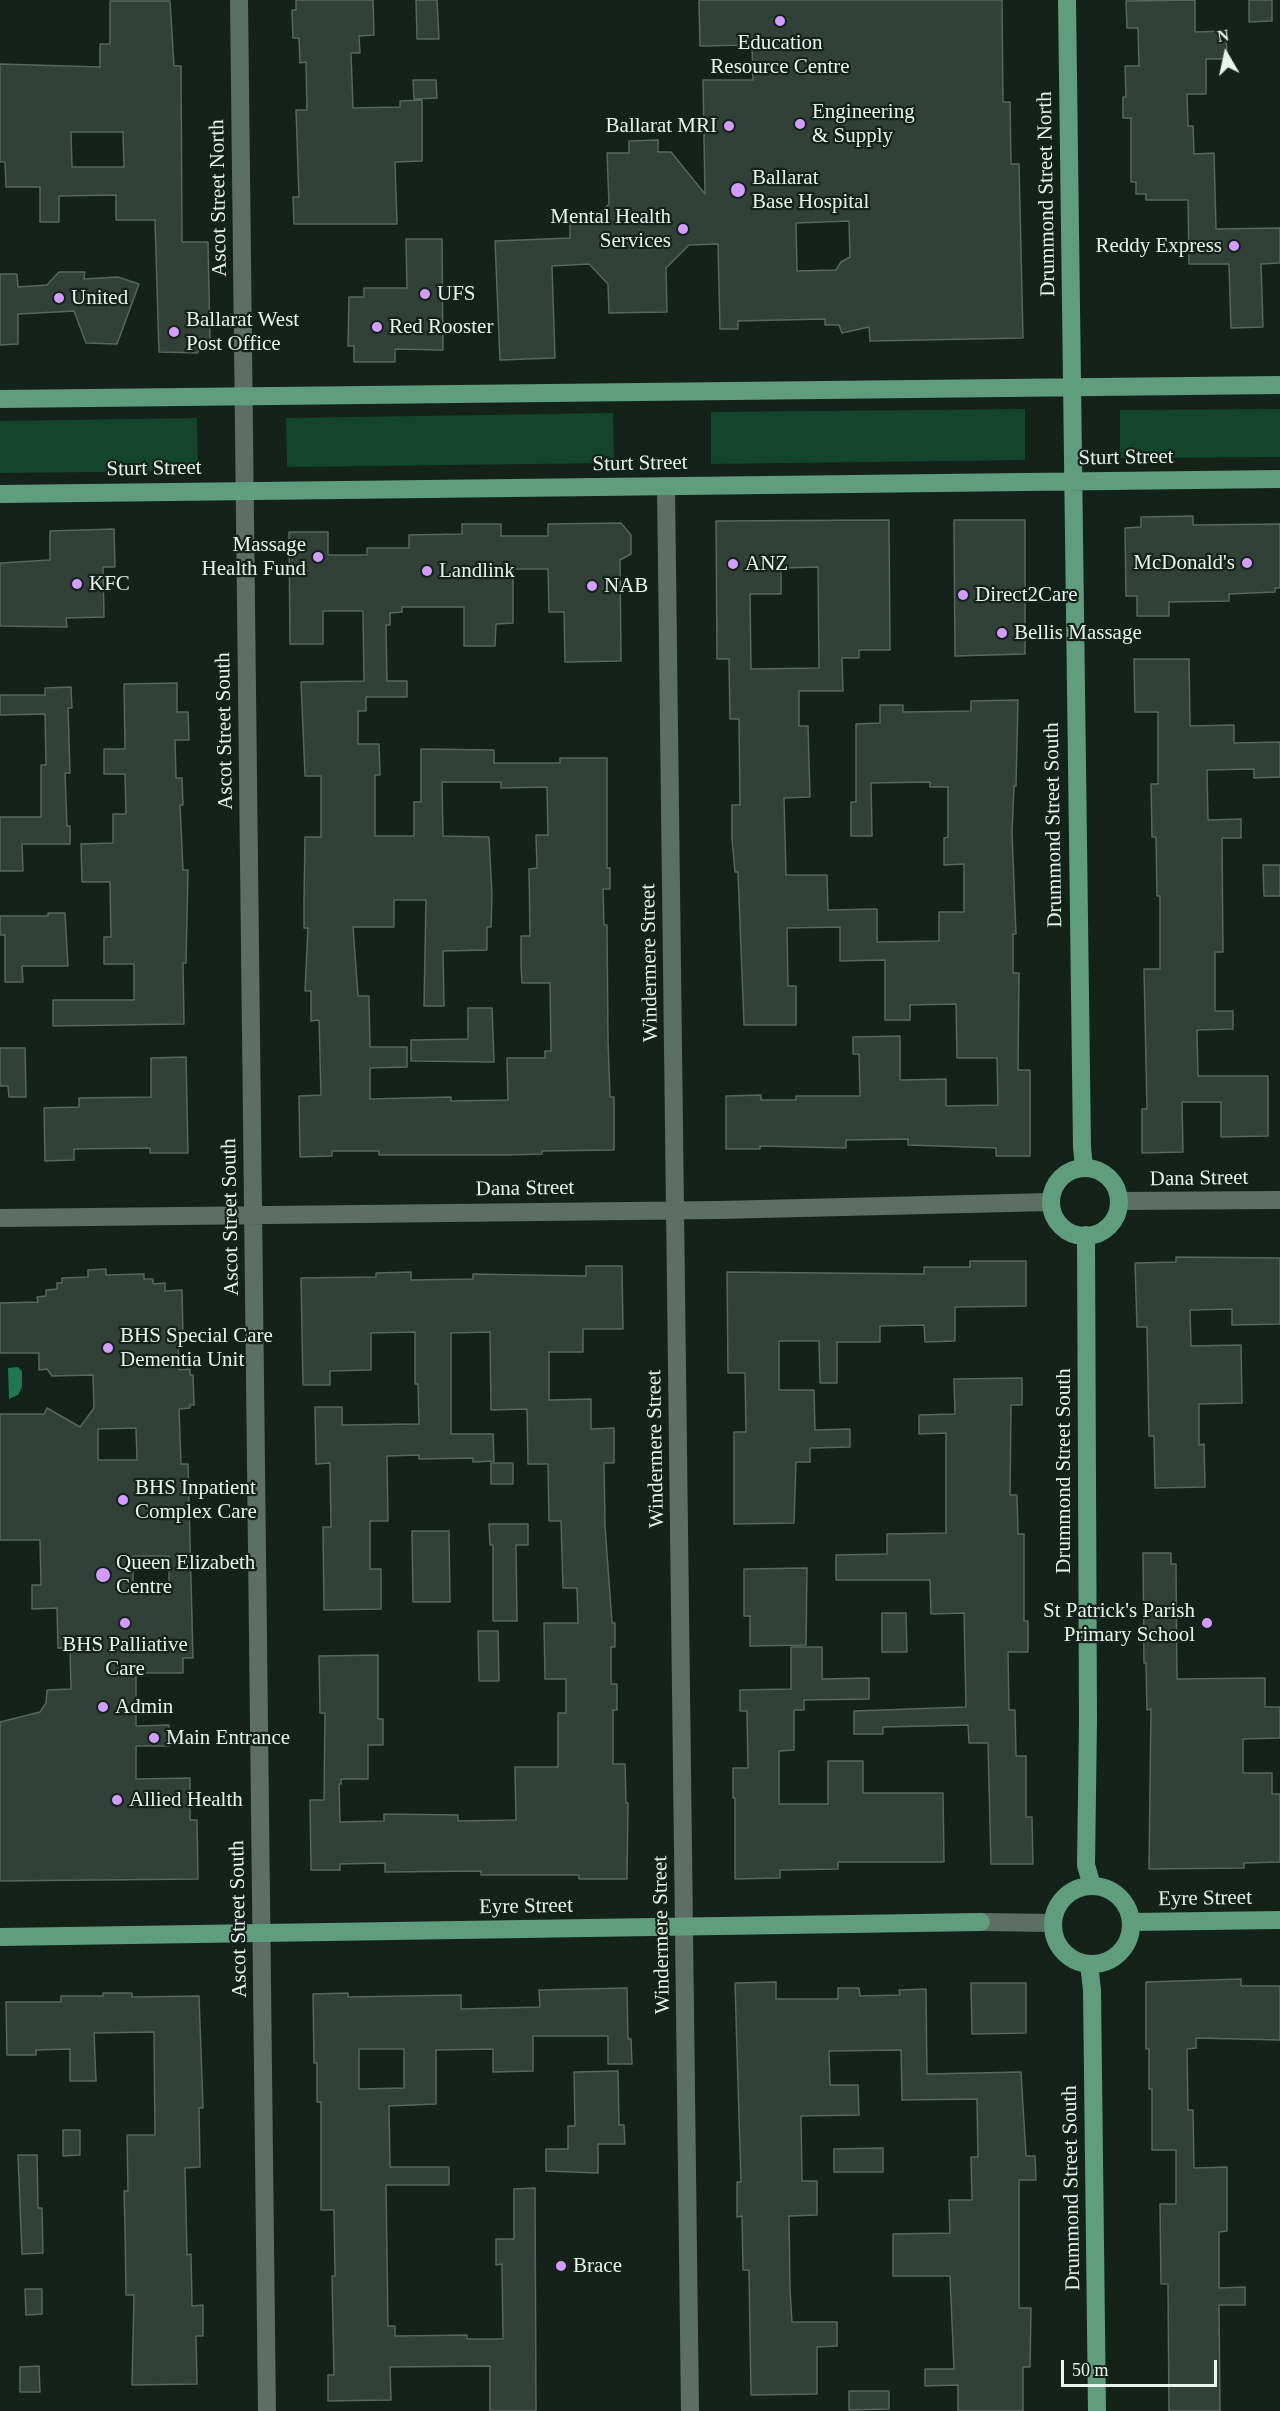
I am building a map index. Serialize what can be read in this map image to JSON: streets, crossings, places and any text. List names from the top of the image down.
{
  "streets": {
    "main road": [
      "Drummond Street North",
      "Sturt Street",
      "Drummond Street South",
      "Eyre Street"
    ],
    "street": [
      "Ascot Street North",
      "Ascot Street South",
      "Windermere Street",
      "Dana Street"
    ]
  },
  "crossings": [
    ["Drummond Street North", "Sturt Street"],
    ["Drummond Street North", "Drummond Street South"],
    ["Ascot Street North", "Sturt Street"],
    ["Ascot Street North", "Ascot Street South"],
    ["Sturt Street", "Ascot Street South"],
    ["Sturt Street", "Drummond Street South"],
    ["Sturt Street", "Windermere Street"],
    ["Ascot Street South", "Dana Street"],
    ["Ascot Street South", "Eyre Street"],
    ["Drummond Street South", "Dana Street"],
    ["Drummond Street South", "Eyre Street"],
    ["Windermere Street", "Dana Street"],
    ["Windermere Street", "Eyre Street"]
  ],
  "places": [
    "Education Resource Centre",
    "Engineering & Supply",
    "Ballarat MRI",
    "Ballarat Base Hospital",
    "Mental Health Services",
    "Reddy Express",
    "UFS",
    "United",
    "Red Rooster",
    "Ballarat West Post Office",
    "Massage Health Fund",
    "McDonald's",
    "ANZ",
    "Landlink",
    "KFC",
    "NAB",
    "Direct2Care",
    "Bellis Massage",
    "BHS Special Care Dementia Unit",
    "BHS Inpatient Complex Care",
    "Queen Elizabeth Centre",
    "BHS Palliative Care",
    "St Patrick's Parish Primary School",
    "Admin",
    "Main Entrance",
    "Allied Health",
    "Brace"
  ],
  "scale_bar": "50 m",
  "north": "top"
}
